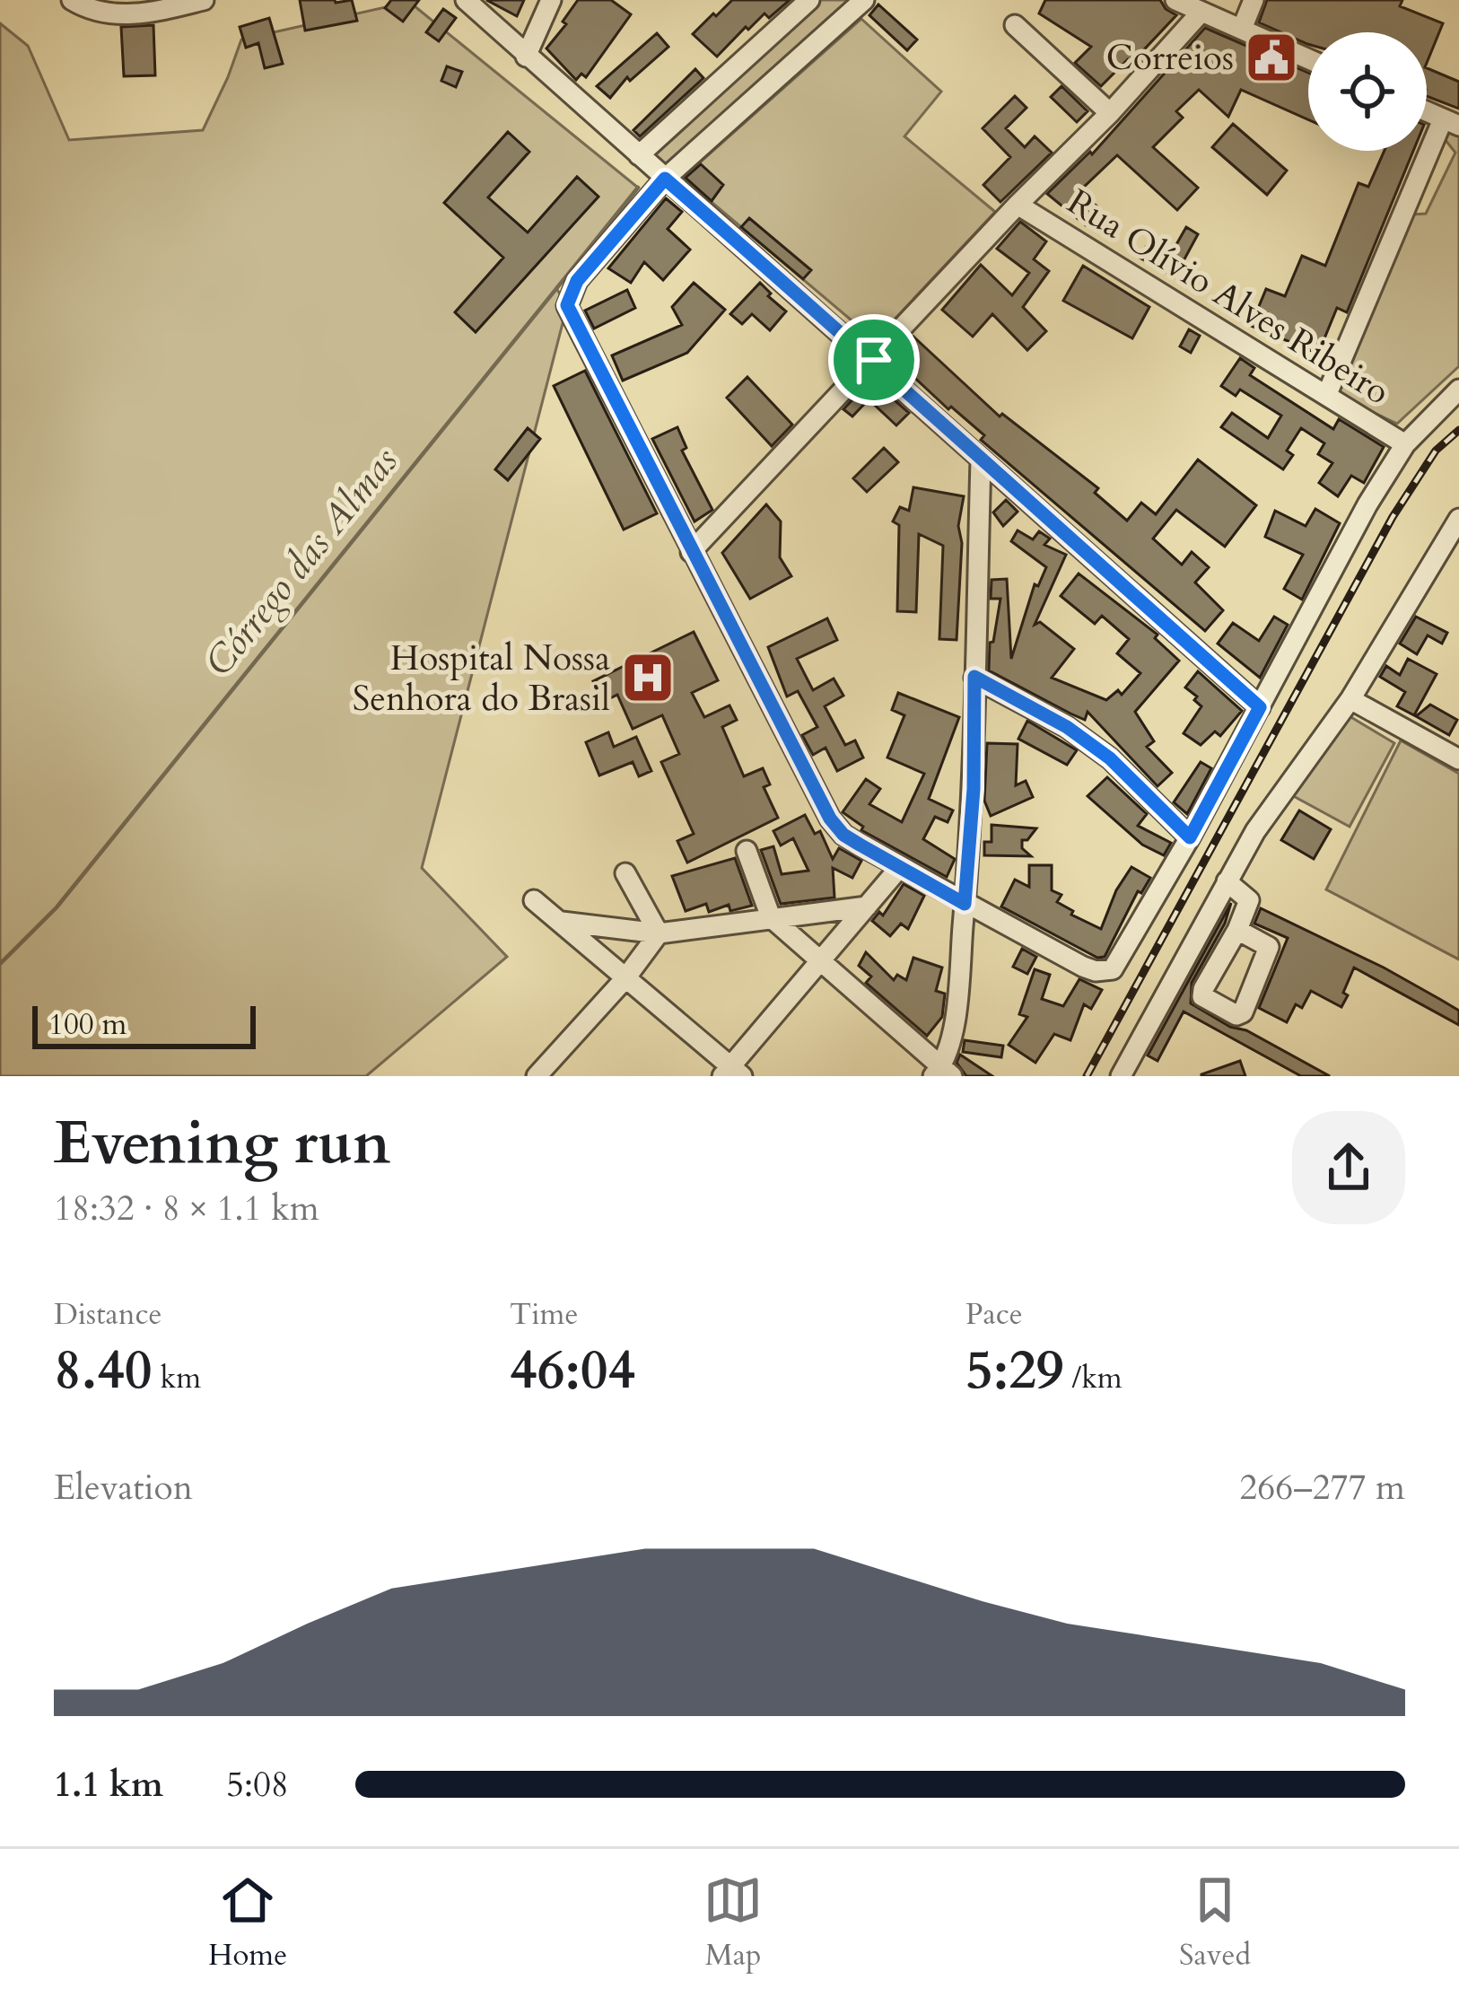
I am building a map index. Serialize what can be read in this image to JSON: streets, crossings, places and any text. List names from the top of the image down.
{
  "streets": {
    "street": ["Rua Olívio Alves Ribeiro"]
  },
  "water": ["Córrego das Almas"],
  "places": {
    "public building": ["Correios"],
    "hospital": ["Hospital Nossa Senhora do Brasil"]
  },
  "scale_bar": "100 m",
  "page": {
    "scale": "100 m",
    "heading": ["Evening run", "18:32 · 8 × 1.1 km"],
    "stats": [
      ["Distance", "8.40 km"],
      ["Time", "46:04"],
      ["Pace", "5:29 /km"]
    ],
    "chart": ["Elevation", "266–277 m"],
    "list": [
      {
        "name": "1.1 km",
        "note": "5:08"
      }
    ],
    "tabs": ["Home", "Map", "Saved"]
  }
}
